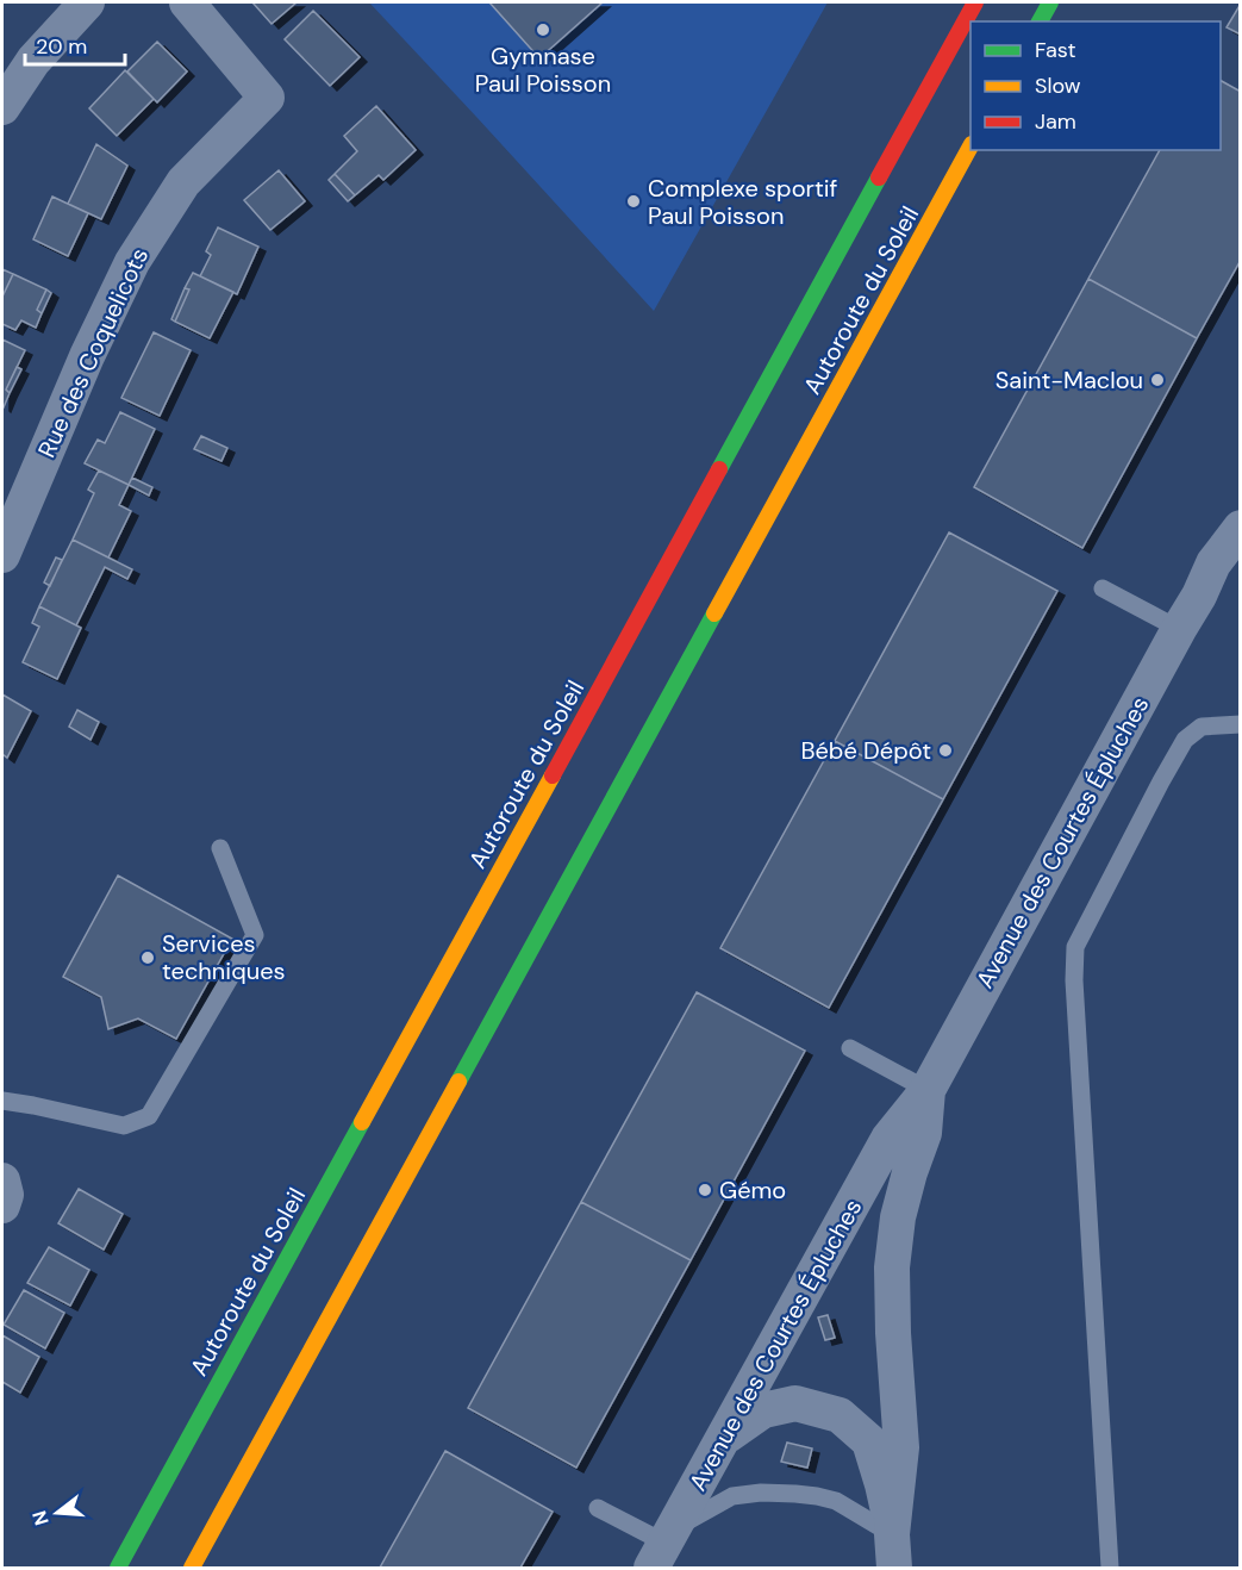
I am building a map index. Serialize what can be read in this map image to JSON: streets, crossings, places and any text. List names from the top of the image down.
{
  "streets": {
    "highway": ["Autoroute du Soleil"],
    "street": ["Rue des Coquelicots", "Avenue des Courtes Épluches"]
  },
  "places": [
    "Gymnase Paul Poisson",
    "Complexe sportif Paul Poisson",
    "Saint-Maclou",
    "Bébé Dépôt",
    "Services techniques",
    "Gémo"
  ],
  "legend": ["Fast", "Slow", "Jam"],
  "scale_bar": "20 m",
  "north": "left"
}
